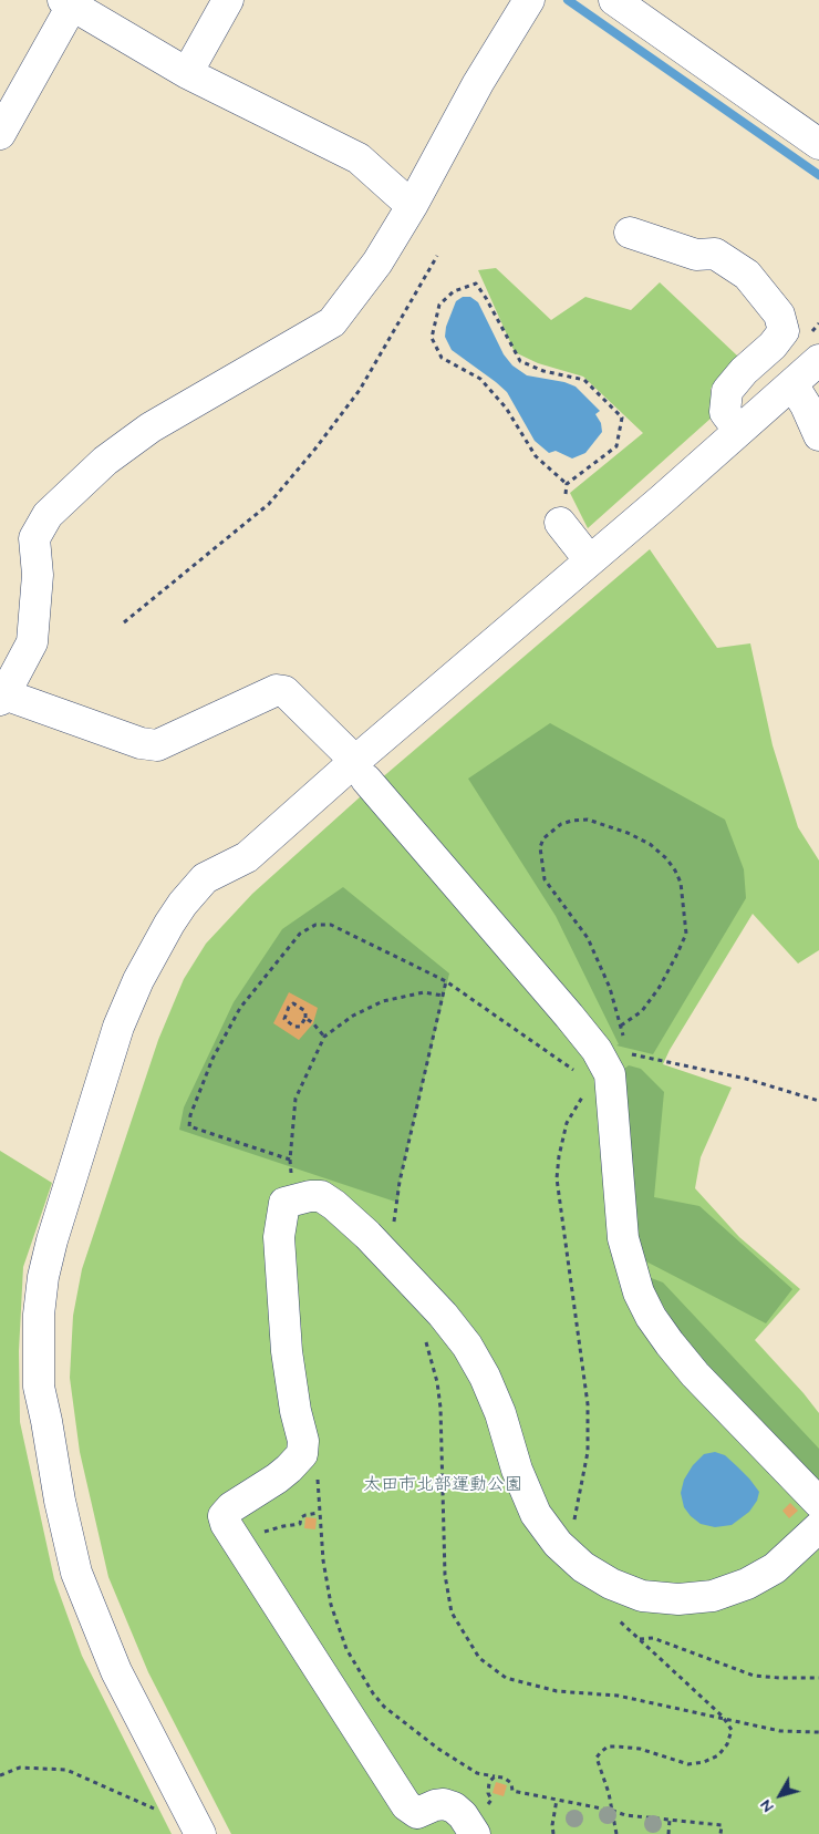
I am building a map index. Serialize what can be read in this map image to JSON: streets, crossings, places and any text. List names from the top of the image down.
{
  "parks": ["太田市北部運動公園"],
  "north": "bottom left"
}
